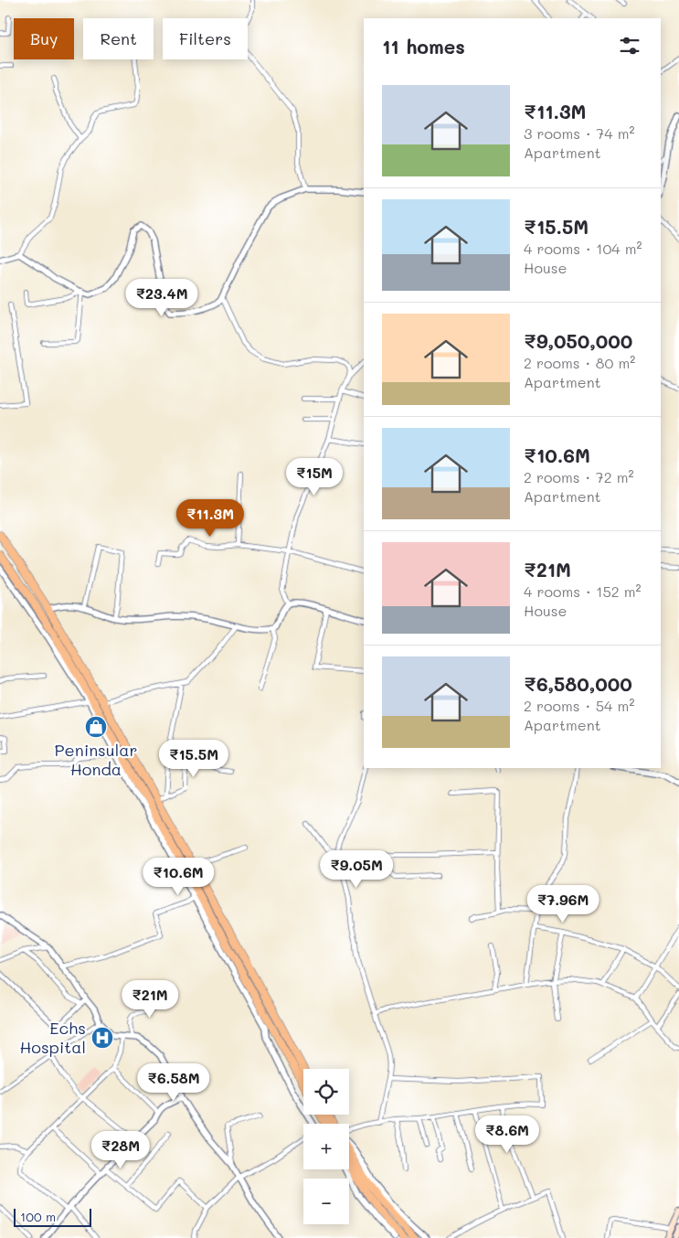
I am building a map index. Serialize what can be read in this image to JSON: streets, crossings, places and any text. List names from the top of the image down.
{
  "places": {
    "shop": ["Peninsular Honda"],
    "hospital": ["Echs Hospital"]
  },
  "scale_bar": "100 m",
  "page": {
    "chip": ["Buy", "Rent", "Filters"],
    "heading": "11 homes",
    "list": [
      {
        "name": "₹11.3M",
        "note": "3 rooms · 74 m² · Apartment"
      },
      {
        "name": "₹15.5M",
        "note": "4 rooms · 104 m² · House"
      },
      {
        "name": "₹9,050,000",
        "note": "2 rooms · 80 m² · Apartment"
      },
      {
        "name": "₹10.6M",
        "note": "2 rooms · 72 m² · Apartment"
      },
      {
        "name": "₹21M",
        "note": "4 rooms · 152 m² · House"
      },
      {
        "name": "₹6,580,000",
        "note": "2 rooms · 54 m² · Apartment"
      }
    ],
    "price": [
      "₹23.4M",
      "₹15M",
      "₹11.3M",
      "₹15.5M",
      "₹9.05M",
      "₹10.6M",
      "₹7.96M",
      "₹21M",
      "₹6.58M",
      "₹8.6M",
      "₹28M"
    ],
    "map_buttons": ["+", "−"],
    "scale": "100 m"
  }
}
